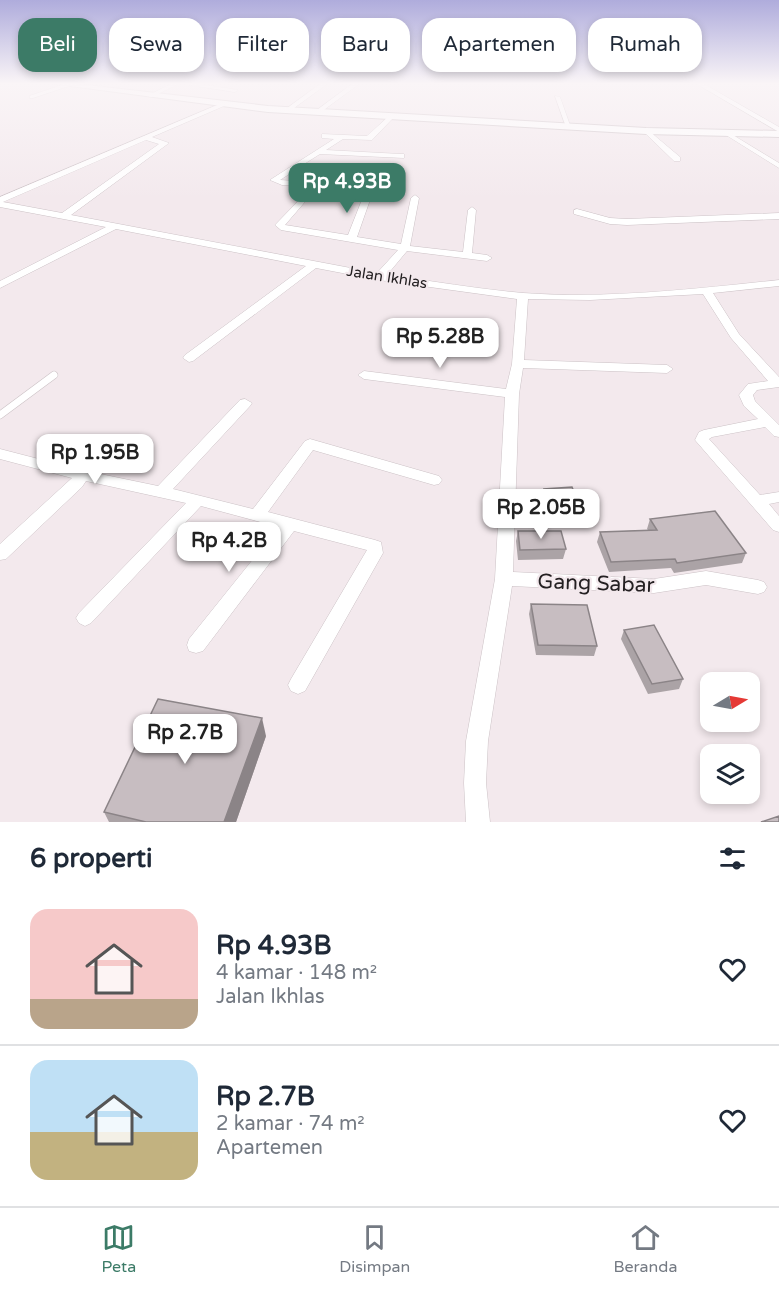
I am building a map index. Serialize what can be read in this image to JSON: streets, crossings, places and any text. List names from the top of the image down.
{
  "streets": {
    "street": ["Jalan Ikhlas", "Gang Sabar"]
  },
  "north": "right",
  "page": {
    "chip": [
      "Beli",
      "Sewa",
      "Filter",
      "Baru",
      "Apartemen",
      "Rumah"
    ],
    "price": [
      "Rp 4.93B",
      "Rp 5.28B",
      "Rp 1.95B",
      "Rp 2.05B",
      "Rp 4.2B",
      "Rp 2.7B"
    ],
    "heading": "6 properti",
    "list": [
      {
        "name": "Rp 4.93B",
        "note": "4 kamar · 148 m² · Jalan Ikhlas"
      },
      {
        "name": "Rp 2.7B",
        "note": "2 kamar · 74 m² · Apartemen"
      }
    ],
    "tabs": ["Peta", "Disimpan", "Beranda"]
  }
}
